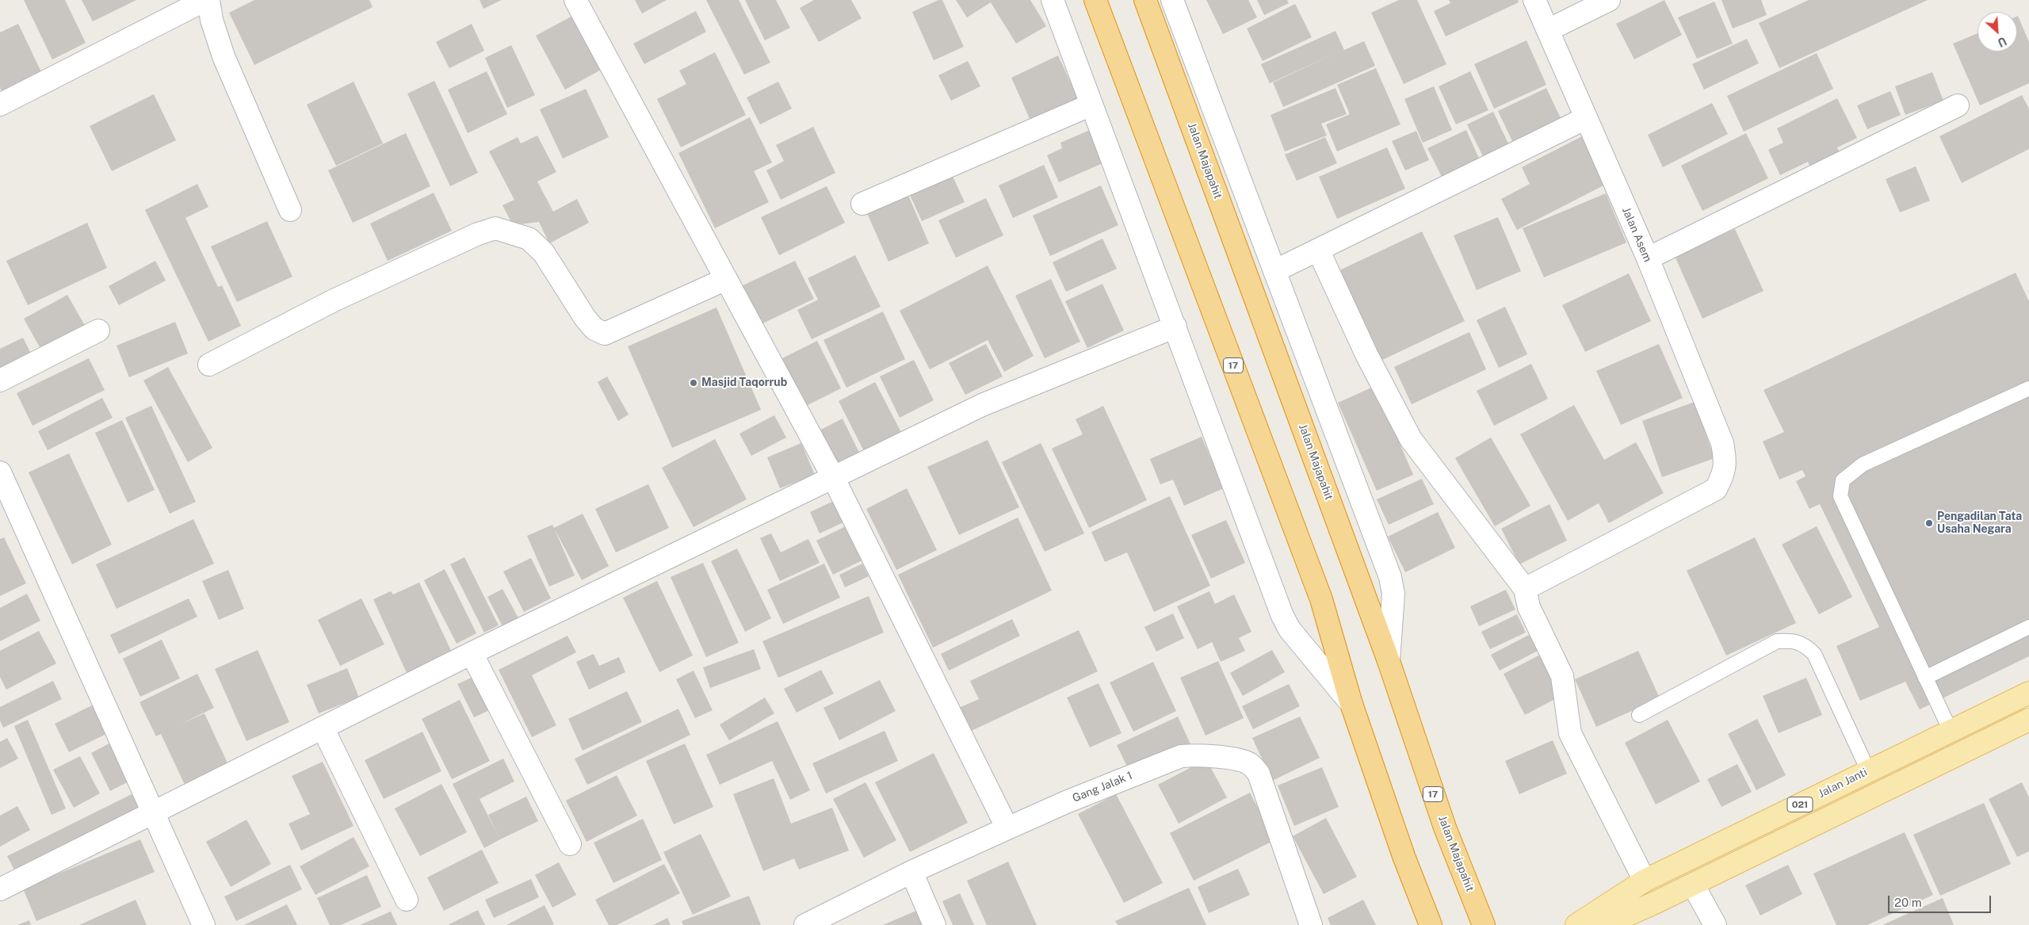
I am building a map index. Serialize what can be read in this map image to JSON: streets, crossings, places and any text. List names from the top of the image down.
{
  "streets": {
    "highway": ["Jalan Majapahit", "17"],
    "main road": ["Jalan Janti", "021"],
    "street": ["Jalan Asem", "Gang Jalak 1"]
  },
  "places": ["Masjid Taqorrub", "Pengadilan Tata Usaha Negara"],
  "scale_bar": "20 m",
  "north": "bottom right"
}
